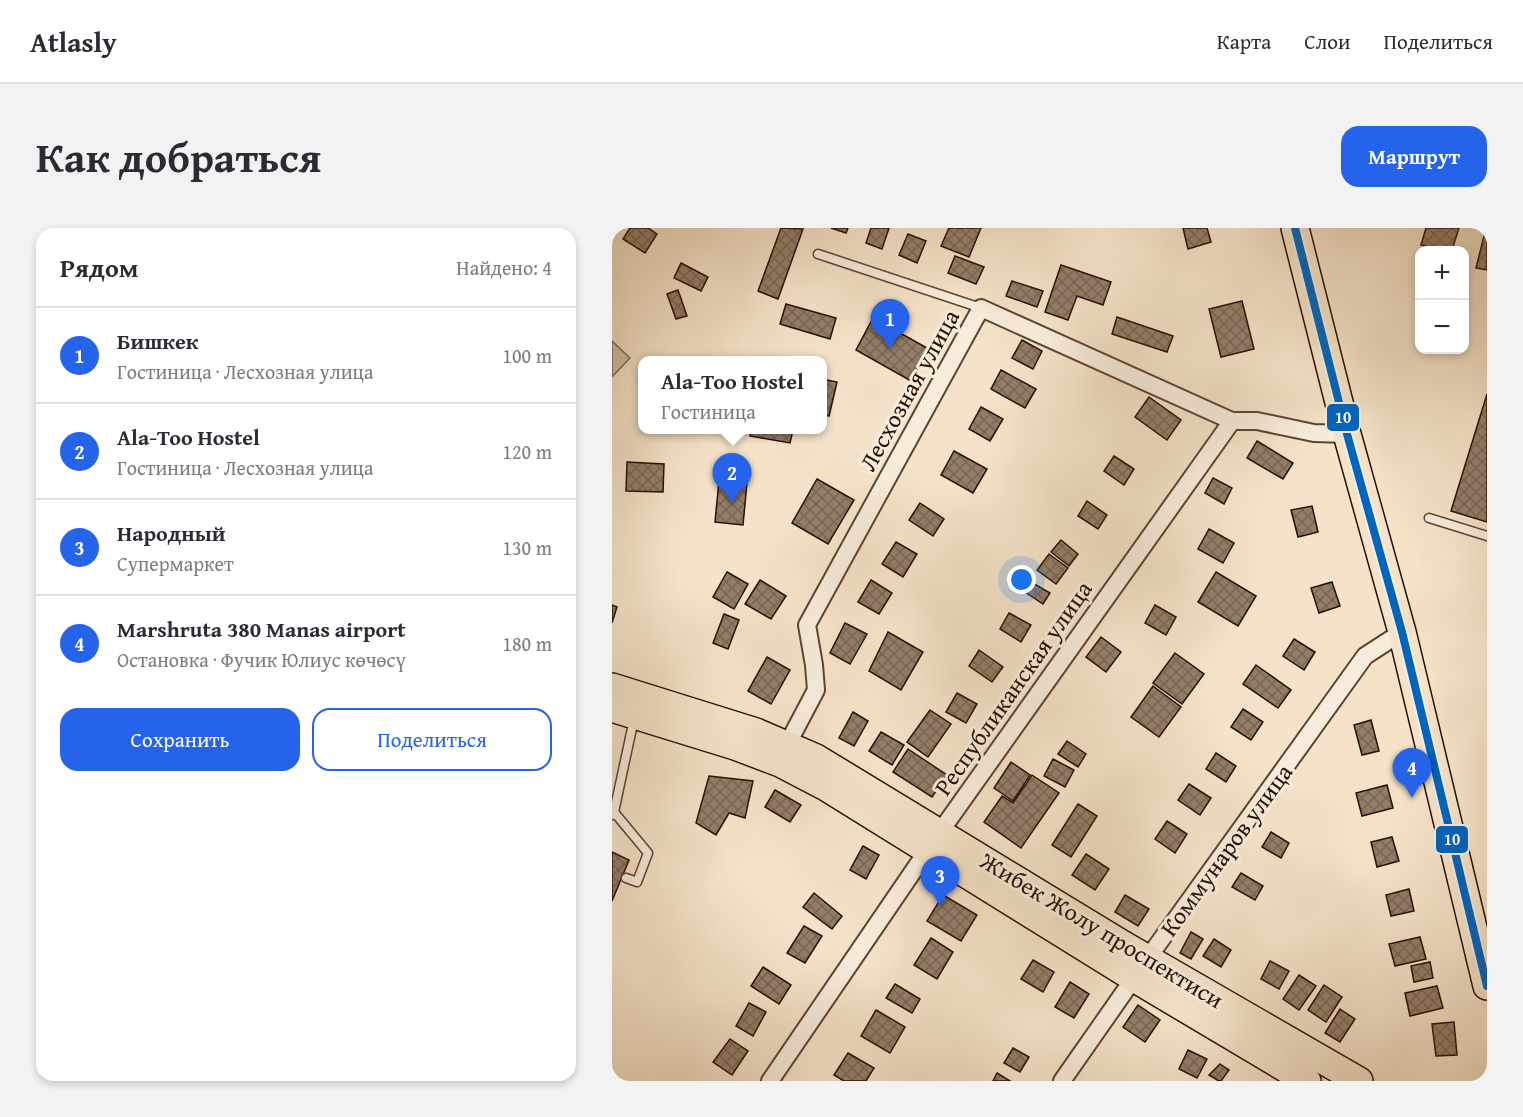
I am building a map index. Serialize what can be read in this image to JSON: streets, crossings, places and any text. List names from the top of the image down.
{
  "streets": {
    "main road": ["Жибек Жолу проспектиси"],
    "street": ["Лесхозная улица", "Республиканская улица", "Коммунаров улица"]
  },
  "crossings": [
    ["Лесхозная улица", "Республиканская улица"],
    ["Лесхозная улица", "Жибек Жолу проспектиси"],
    ["Республиканская улица", "Жибек Жолу проспектиси"],
    ["Коммунаров улица", "Жибек Жолу проспектиси"]
  ],
  "lines": ["transit line 10"],
  "page": {
    "header": "Atlasly",
    "nav": ["Карта", "Слои", "Поделиться"],
    "title": "Как добраться",
    "buttons": [
      "Маршрут",
      ["Сохранить", "Поделиться"]
    ],
    "heading": ["Рядом", "Найдено: 4"],
    "map_buttons": ["+", "−"],
    "pins": [
      "1",
      "2",
      "4",
      "3"
    ],
    "list": [
      {
        "mark": "1",
        "name": "Бишкек",
        "note": "Гостиница · Лесхозная улица",
        "value": "100 m"
      },
      {
        "mark": "2",
        "name": "Ala-Too Hostel",
        "note": "Гостиница · Лесхозная улица",
        "value": "120 m"
      },
      {
        "mark": "3",
        "name": "Народный",
        "note": "Супермаркет",
        "value": "130 m"
      },
      {
        "mark": "4",
        "name": "Marshruta 380 Manas airport",
        "note": "Остановка · Фучик Юлиус көчөсү",
        "value": "180 m"
      }
    ],
    "popup": ["Ala-Too Hostel", "Гостиница"]
  }
}
